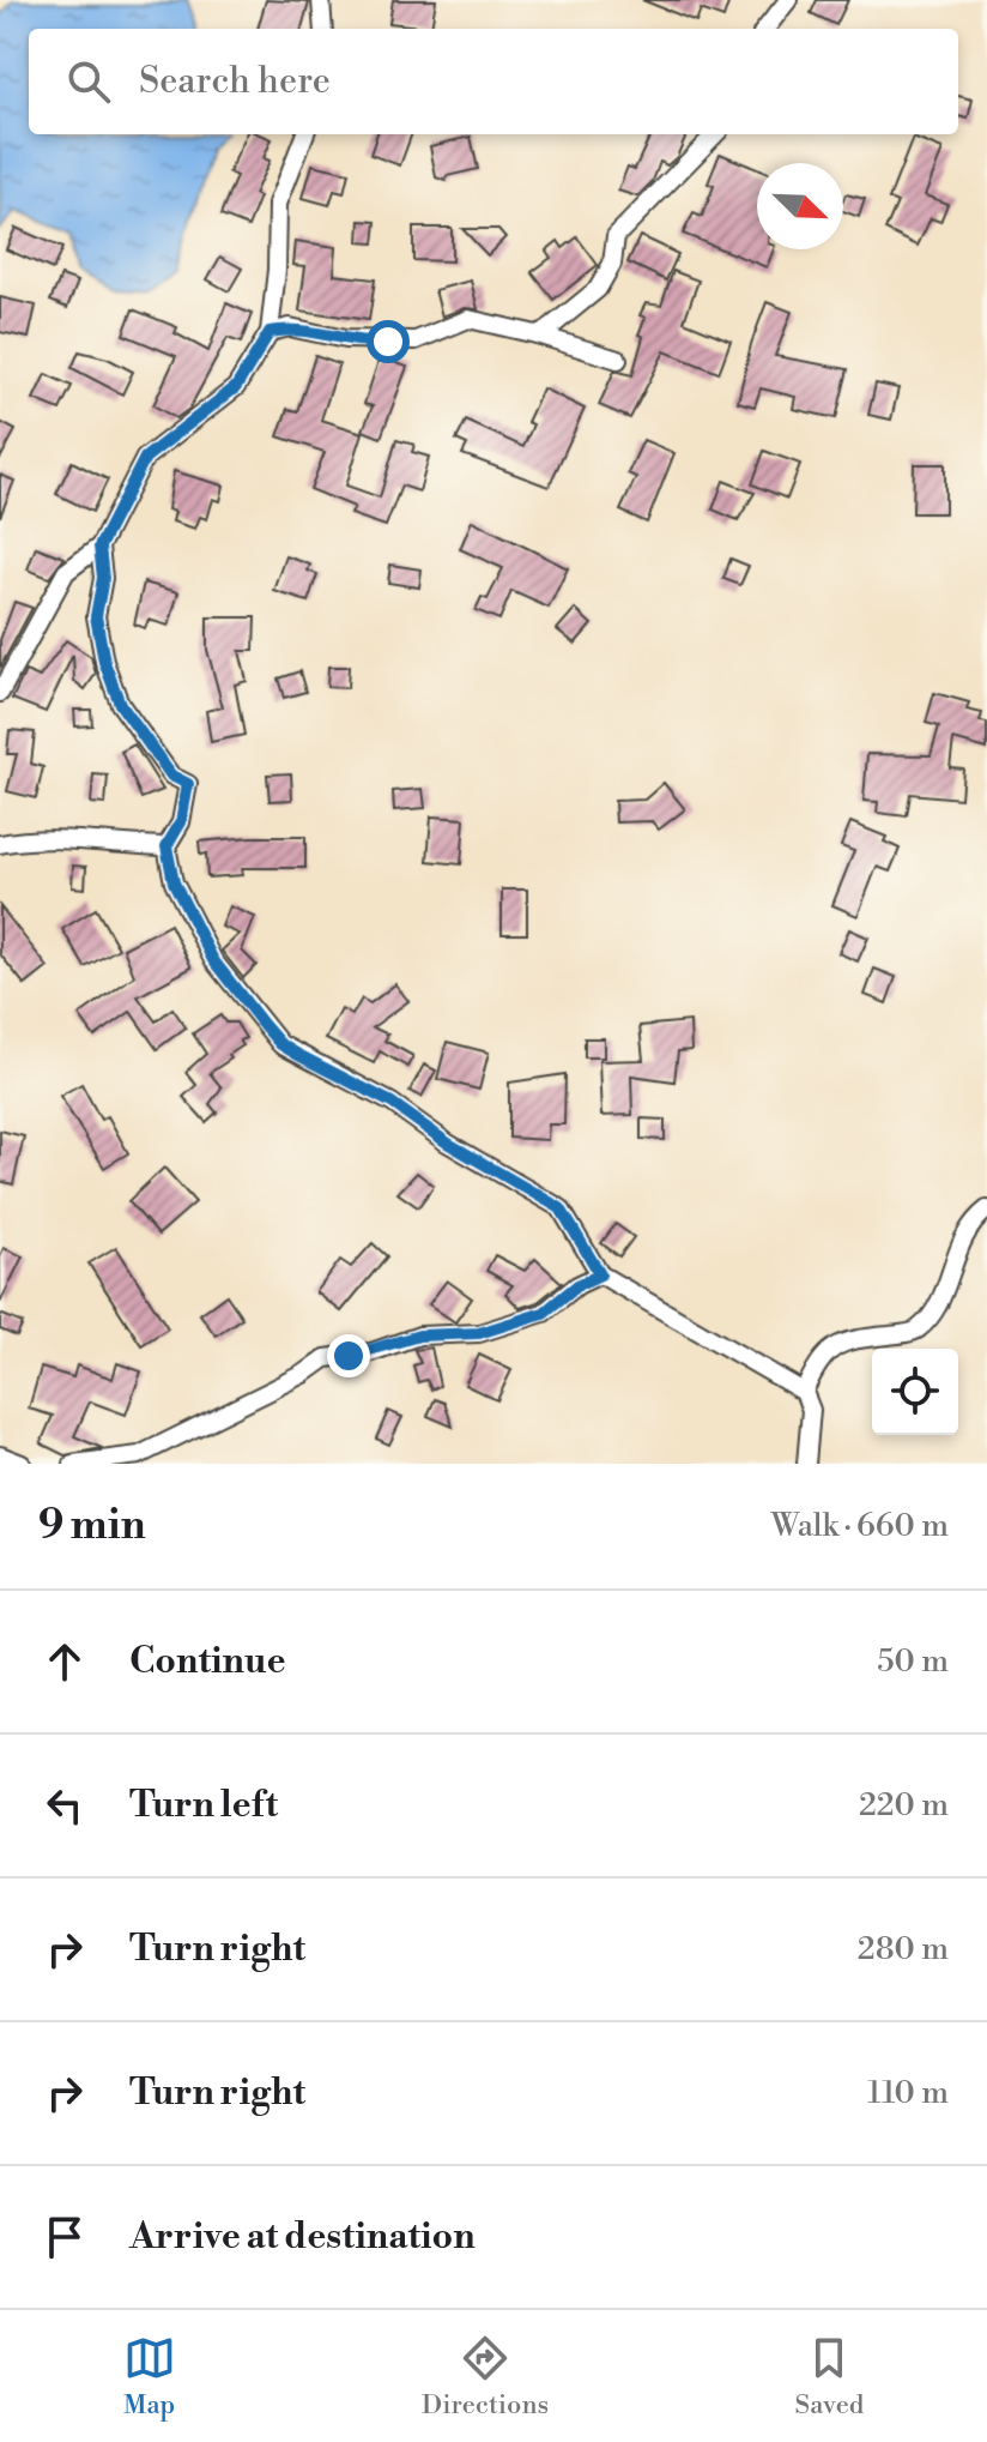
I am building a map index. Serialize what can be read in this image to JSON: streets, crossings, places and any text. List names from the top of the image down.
{
  "north": "bottom right",
  "page": {
    "search": "Search here",
    "heading": ["9 min", "Walk · 660 m"],
    "list": [
      ["Continue", "50 m"],
      ["Turn left", "220 m"],
      ["Turn right", "280 m"],
      ["Turn right", "110 m"],
      "Arrive at destination"
    ],
    "nav": ["Map", "Directions", "Saved"]
  }
}
